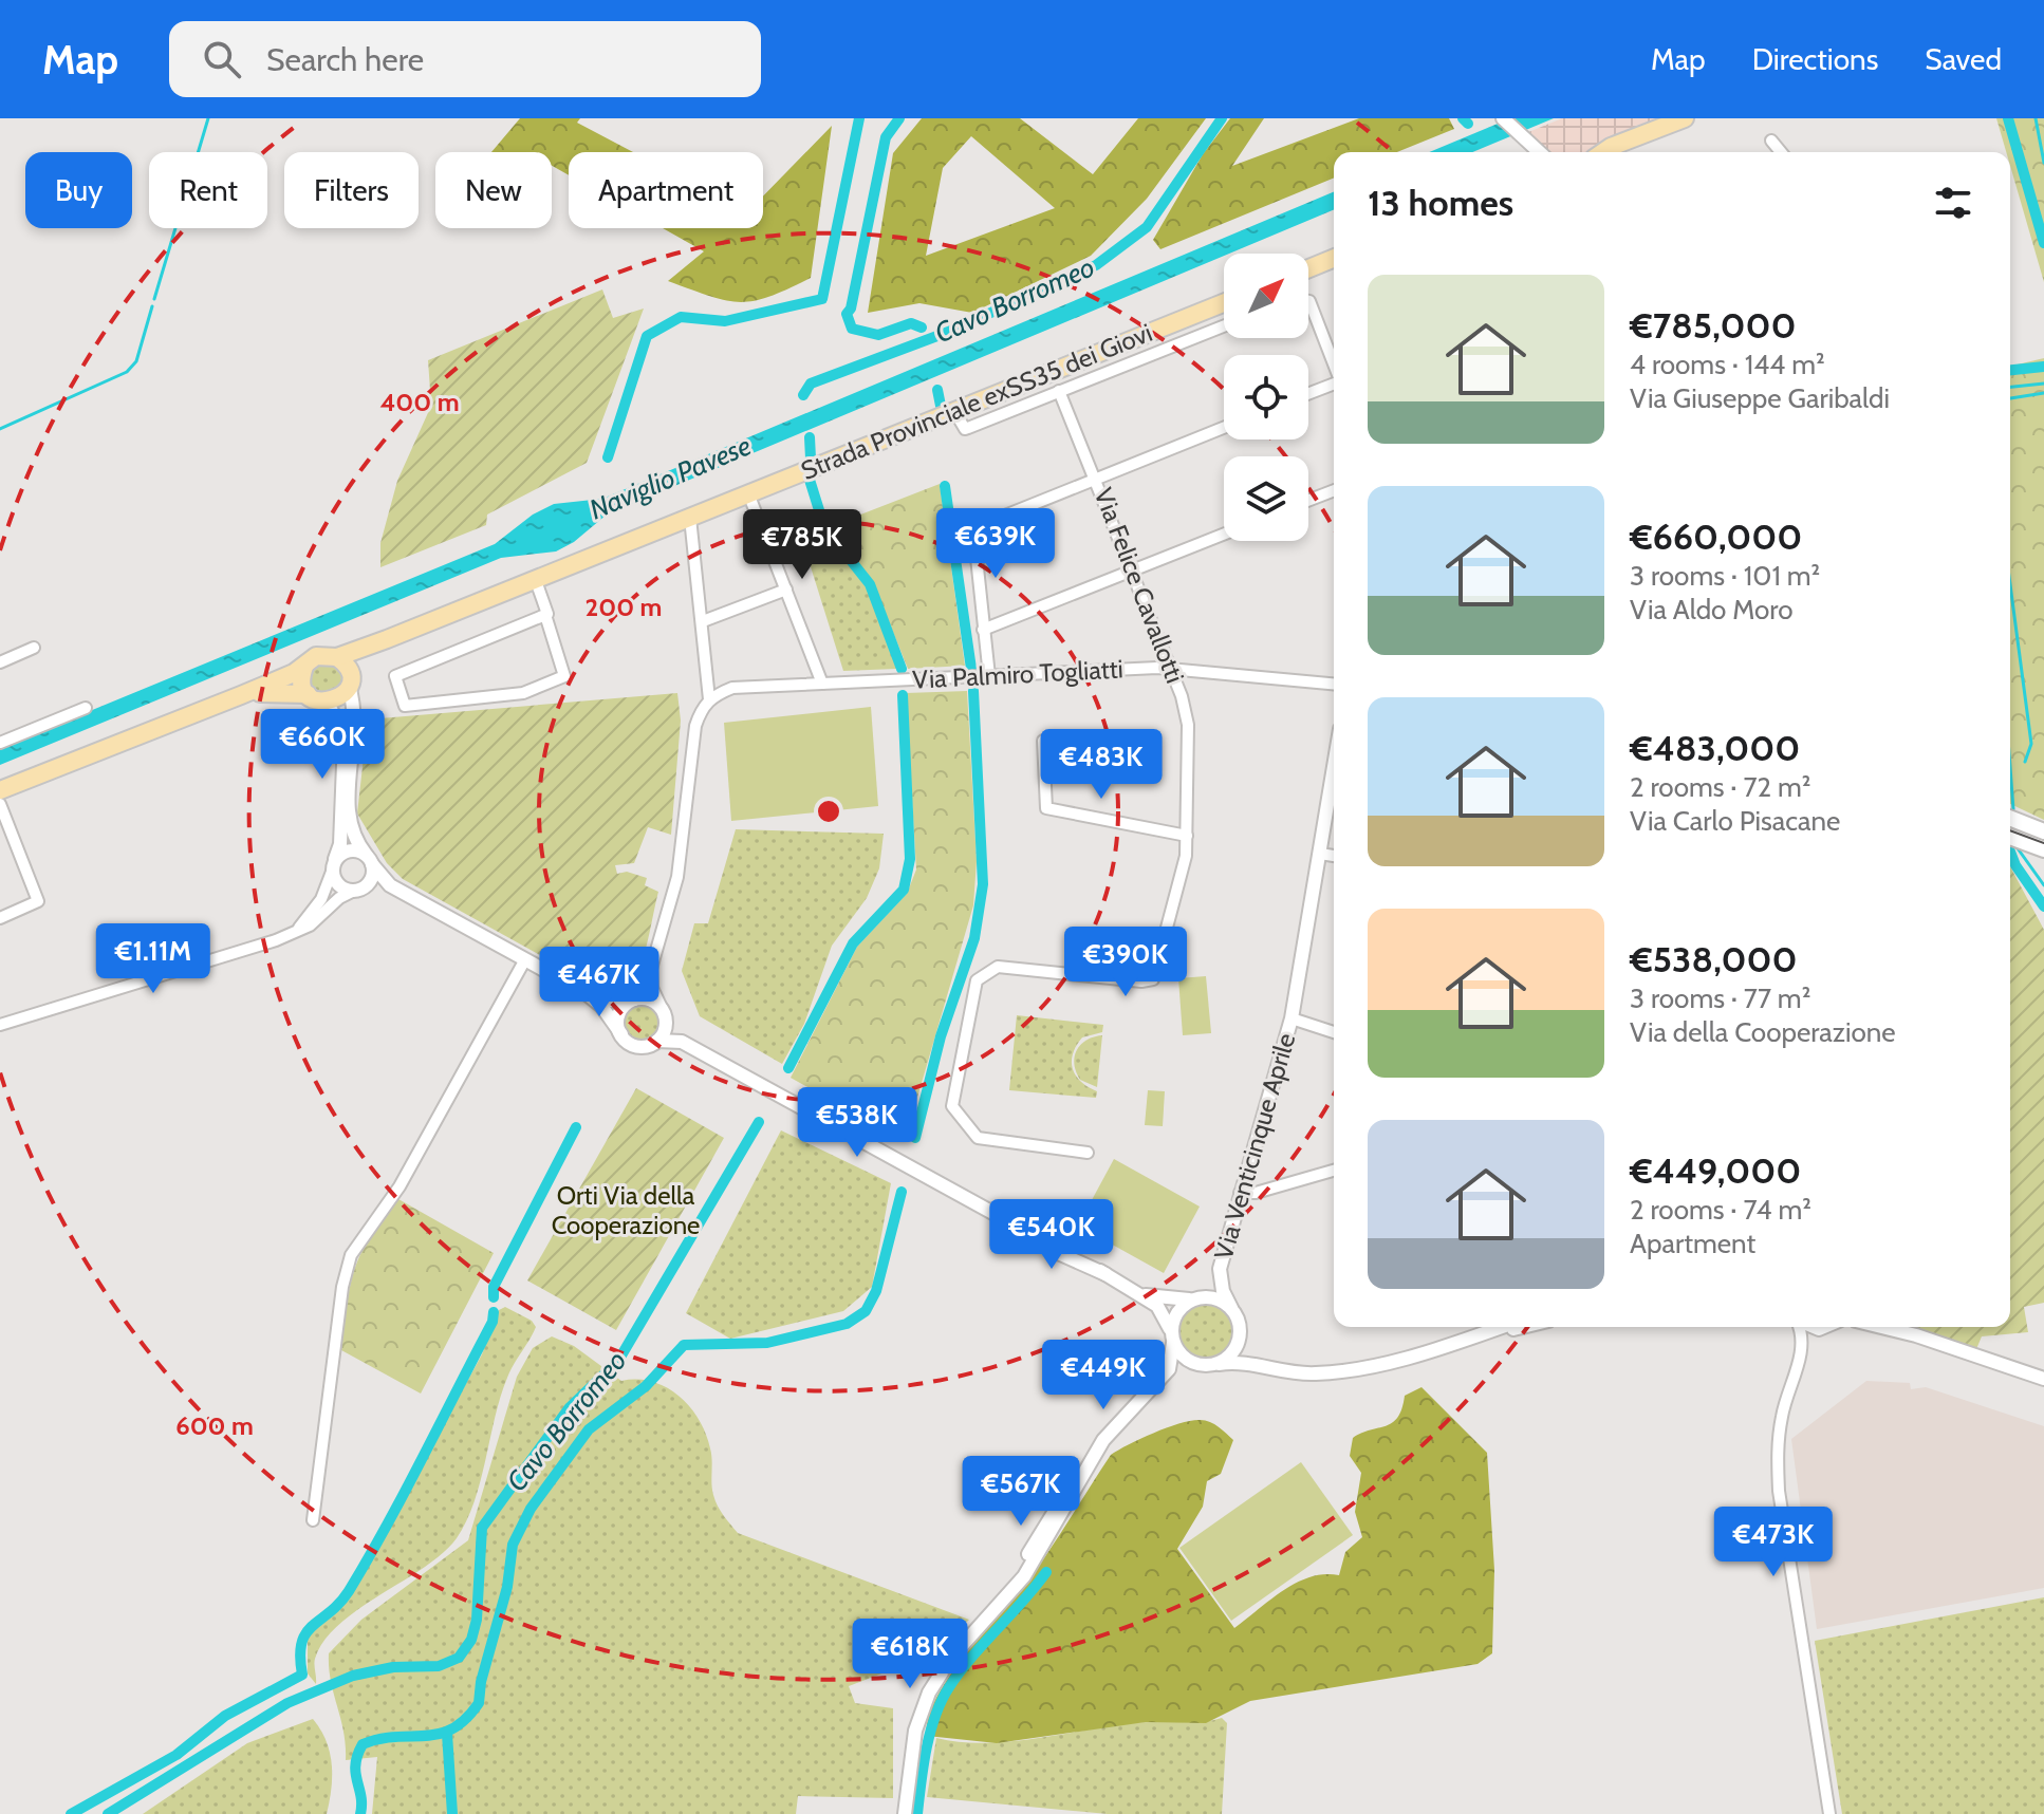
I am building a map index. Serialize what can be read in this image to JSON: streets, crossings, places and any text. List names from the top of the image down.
{
  "streets": {
    "main road": ["Strada Provinciale exSS35 dei Giovi"],
    "street": ["Via Felice Cavallotti", "Via Palmiro Togliatti", "Via Venticinque Aprile"]
  },
  "crossings": [
    ["Via Felice Cavallotti", "Via Palmiro Togliatti"]
  ],
  "water": ["Cavo Borromeo", "Naviglio Pavese"],
  "parks": ["Orti Via della Cooperazione"],
  "north": "top right",
  "page": {
    "header": "Map",
    "search": "Search here",
    "nav": ["Map", "Directions", "Saved"],
    "chip": [
      "Buy",
      "Rent",
      "Filters",
      "New",
      "Apartment"
    ],
    "heading": "13 homes",
    "list": [
      {
        "name": "€785,000",
        "note": "4 rooms · 144 m² · Via Giuseppe Garibaldi"
      },
      {
        "name": "€660,000",
        "note": "3 rooms · 101 m² · Via Aldo Moro"
      },
      {
        "name": "€483,000",
        "note": "2 rooms · 72 m² · Via Carlo Pisacane"
      },
      {
        "name": "€538,000",
        "note": "3 rooms · 77 m² · Via della Cooperazione"
      },
      {
        "name": "€449,000",
        "note": "2 rooms · 74 m² · Apartment"
      }
    ],
    "price": [
      "€639K",
      "€785K",
      "€660K",
      "€483K",
      "€1.11M",
      "€390K",
      "€467K",
      "€538K",
      "€540K",
      "€449K",
      "€567K",
      "€473K",
      "€618K"
    ]
  },
  "rings": ["400 m", "200 m", "600 m"]
}
